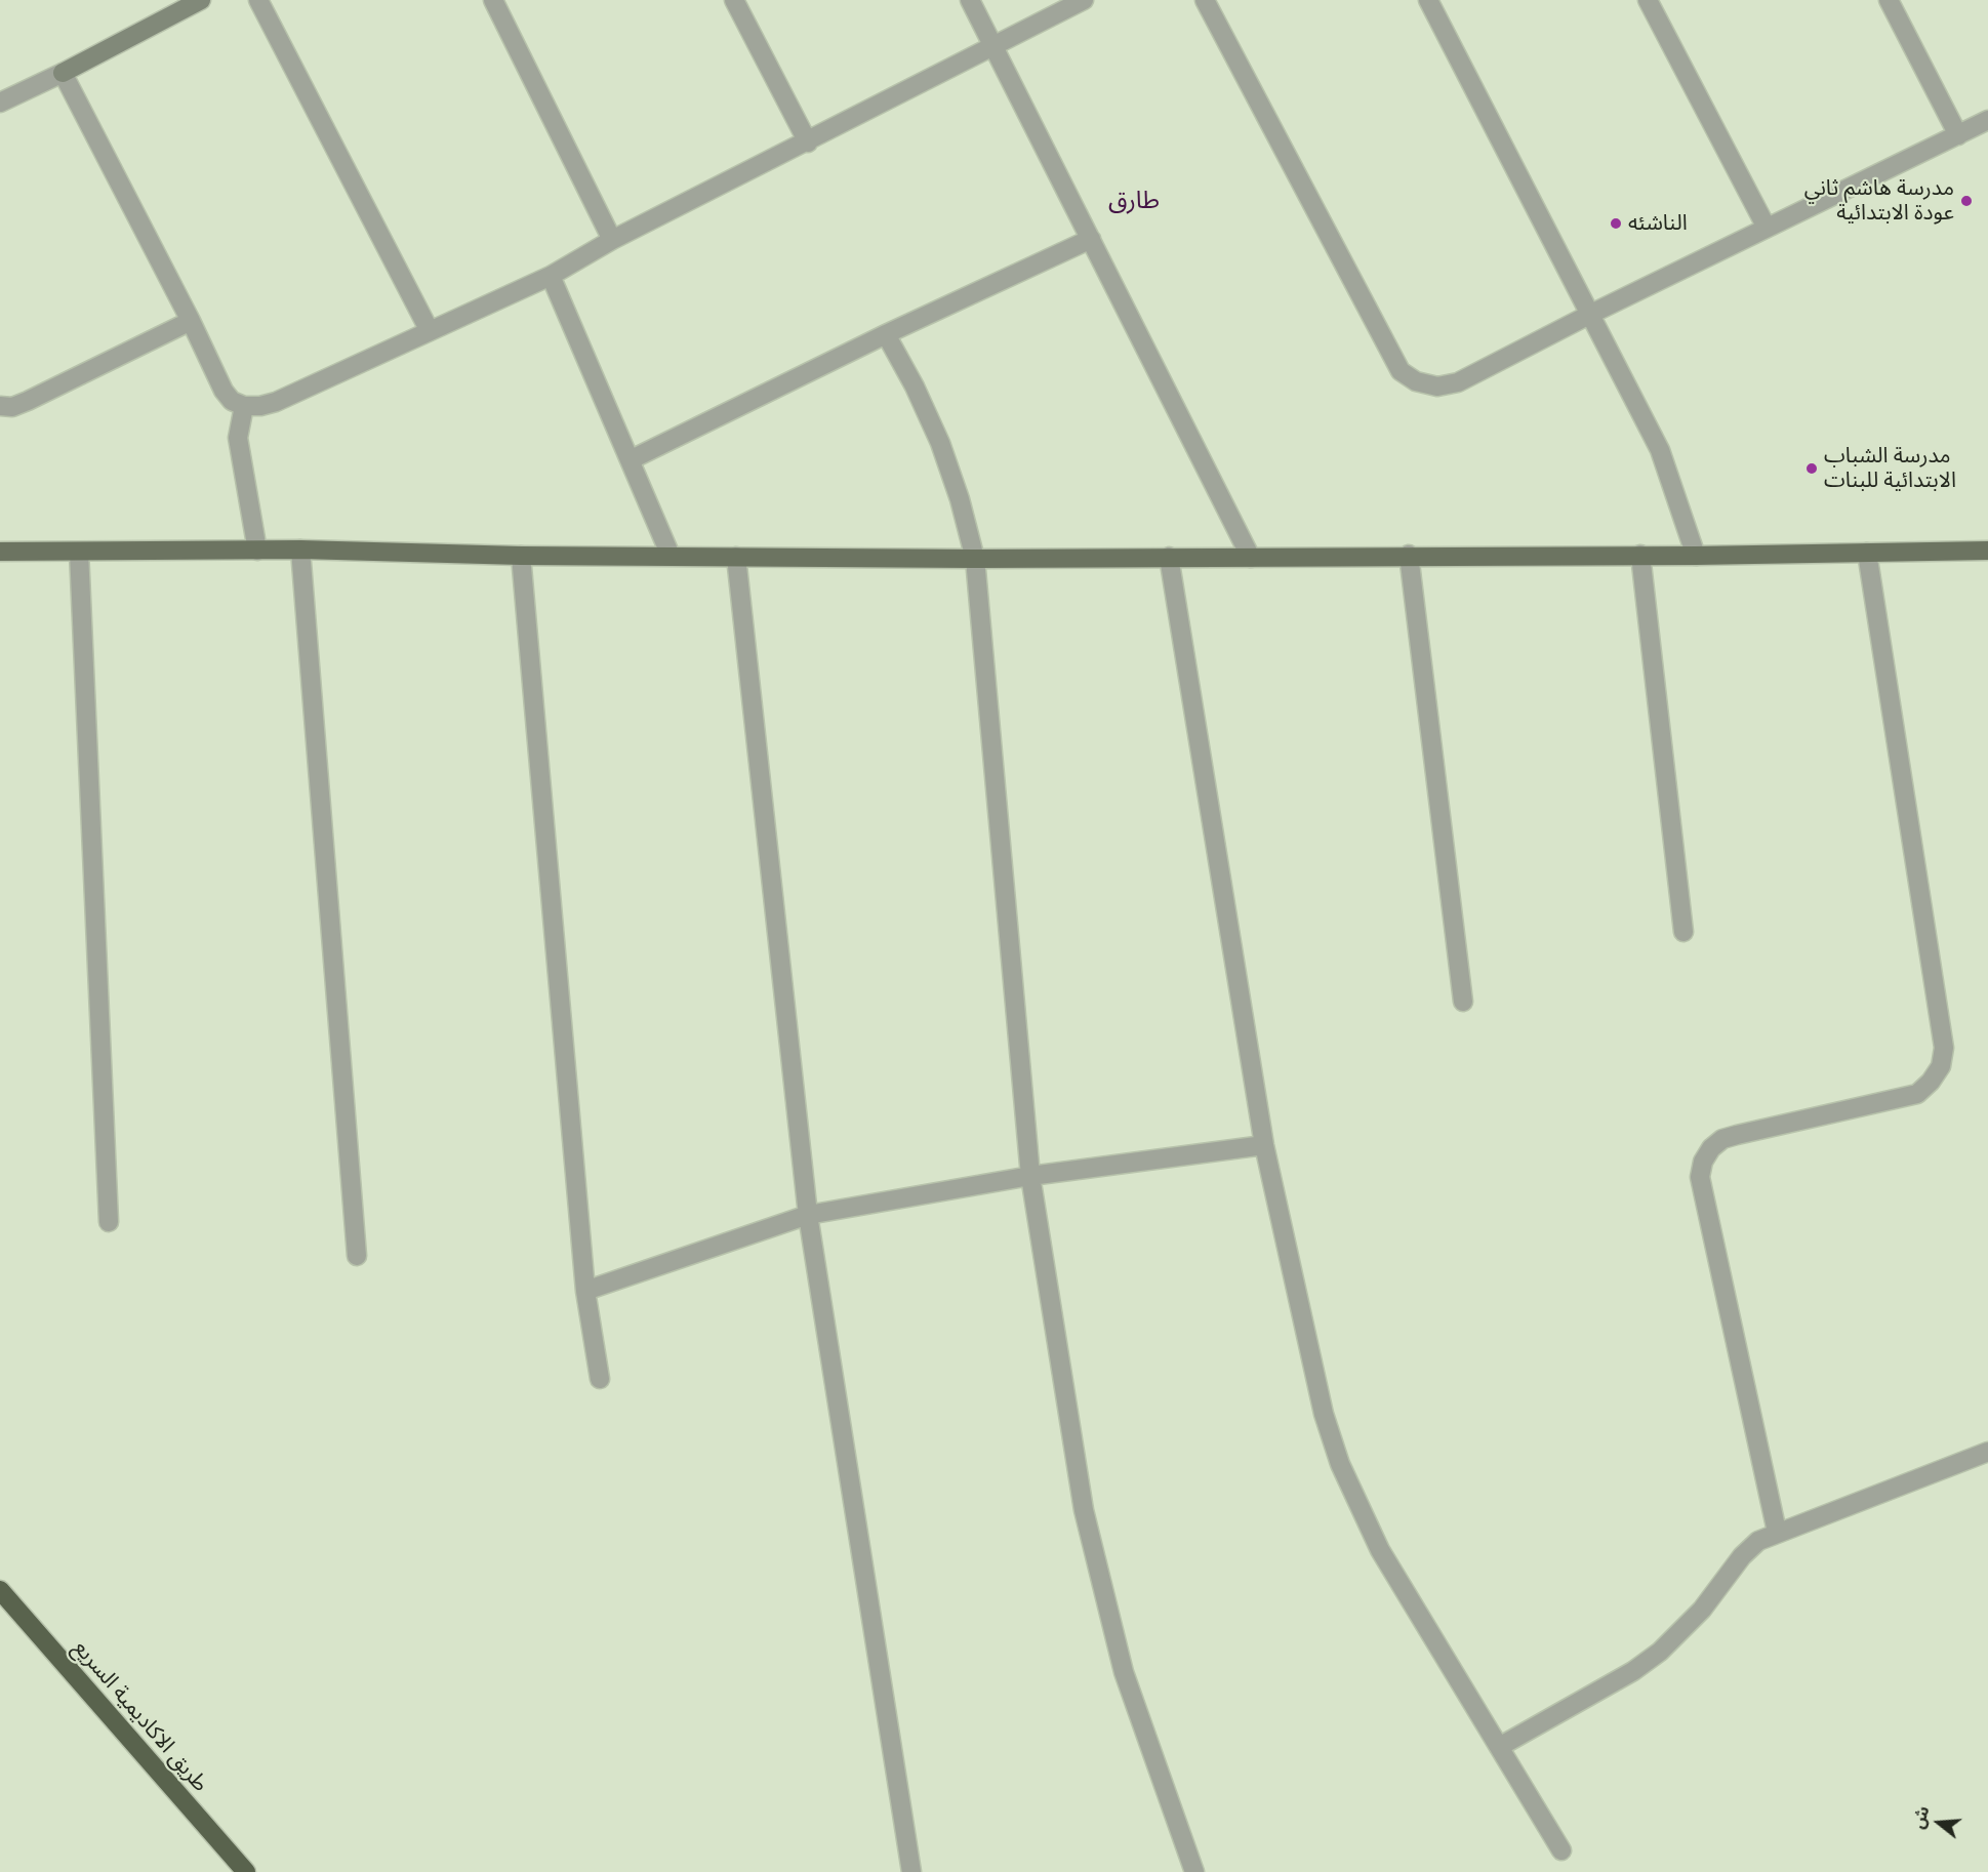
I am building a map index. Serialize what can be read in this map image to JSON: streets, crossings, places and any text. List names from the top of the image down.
{
  "streets": {
    "highway": ["طريق الاكاديمية السريع"]
  },
  "districts": ["طارق"],
  "places": ["مدرسة هاشم ثاني عودة الابتدائية", "الناشئه", "مدرسة الشباب الابتدائية للبنات"],
  "north": "left"
}
